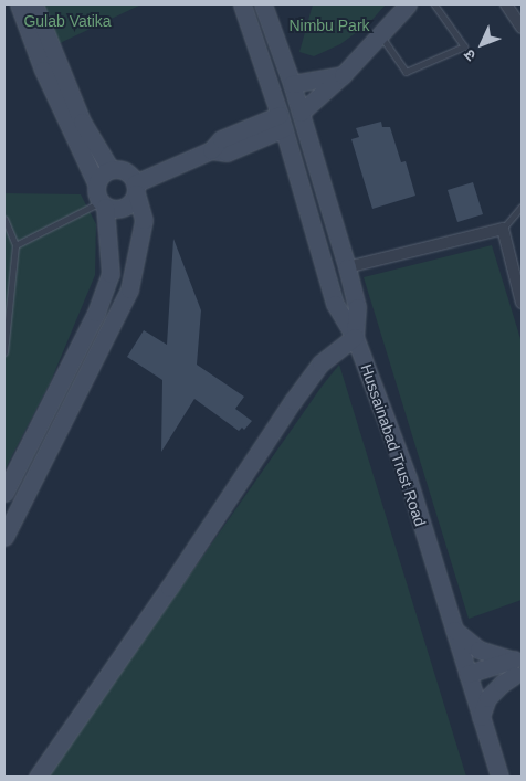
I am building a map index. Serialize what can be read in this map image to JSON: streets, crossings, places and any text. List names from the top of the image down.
{
  "streets": {
    "street": ["Hussainabad Trust Road"]
  },
  "parks": ["Gulab Vatika", "Nimbu Park"],
  "north": "bottom left"
}
